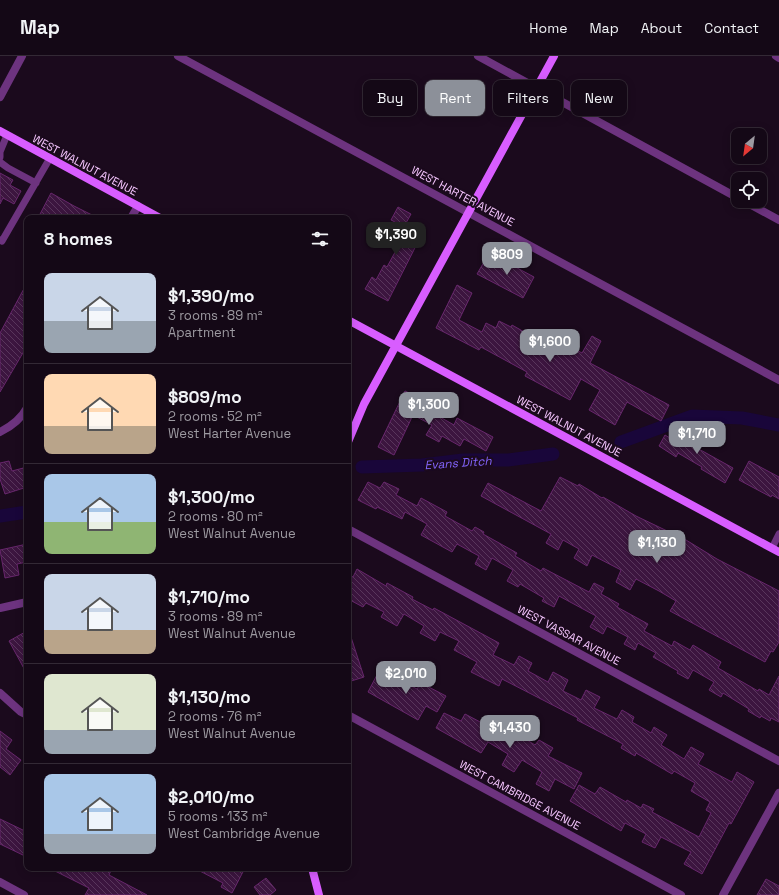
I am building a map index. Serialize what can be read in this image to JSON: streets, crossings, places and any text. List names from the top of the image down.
{
  "streets": {
    "main road": ["WEST WALNUT AVENUE"],
    "street": ["WEST HARTER AVENUE", "WEST VASSAR AVENUE", "WEST CAMBRIDGE AVENUE"]
  },
  "water": ["Evans Ditch"],
  "north": "bottom left",
  "page": {
    "header": "Map",
    "nav": [
      "Home",
      "Map",
      "About",
      "Contact"
    ],
    "chip": [
      "Buy",
      "Rent",
      "Filters",
      "New"
    ],
    "heading": "8 homes",
    "price": [
      "$1,390",
      "$809",
      "$1,600",
      "$1,300",
      "$1,710",
      "$1,130",
      "$2,010",
      "$1,430"
    ],
    "list": [
      {
        "name": "$1,390/mo",
        "note": "3 rooms · 89 m² · Apartment"
      },
      {
        "name": "$809/mo",
        "note": "2 rooms · 52 m² · West Harter Avenue"
      },
      {
        "name": "$1,300/mo",
        "note": "2 rooms · 80 m² · West Walnut Avenue"
      },
      {
        "name": "$1,710/mo",
        "note": "3 rooms · 89 m² · West Walnut Avenue"
      },
      {
        "name": "$1,130/mo",
        "note": "2 rooms · 76 m² · West Walnut Avenue"
      },
      {
        "name": "$2,010/mo",
        "note": "5 rooms · 133 m² · West Cambridge Avenue"
      }
    ]
  }
}
